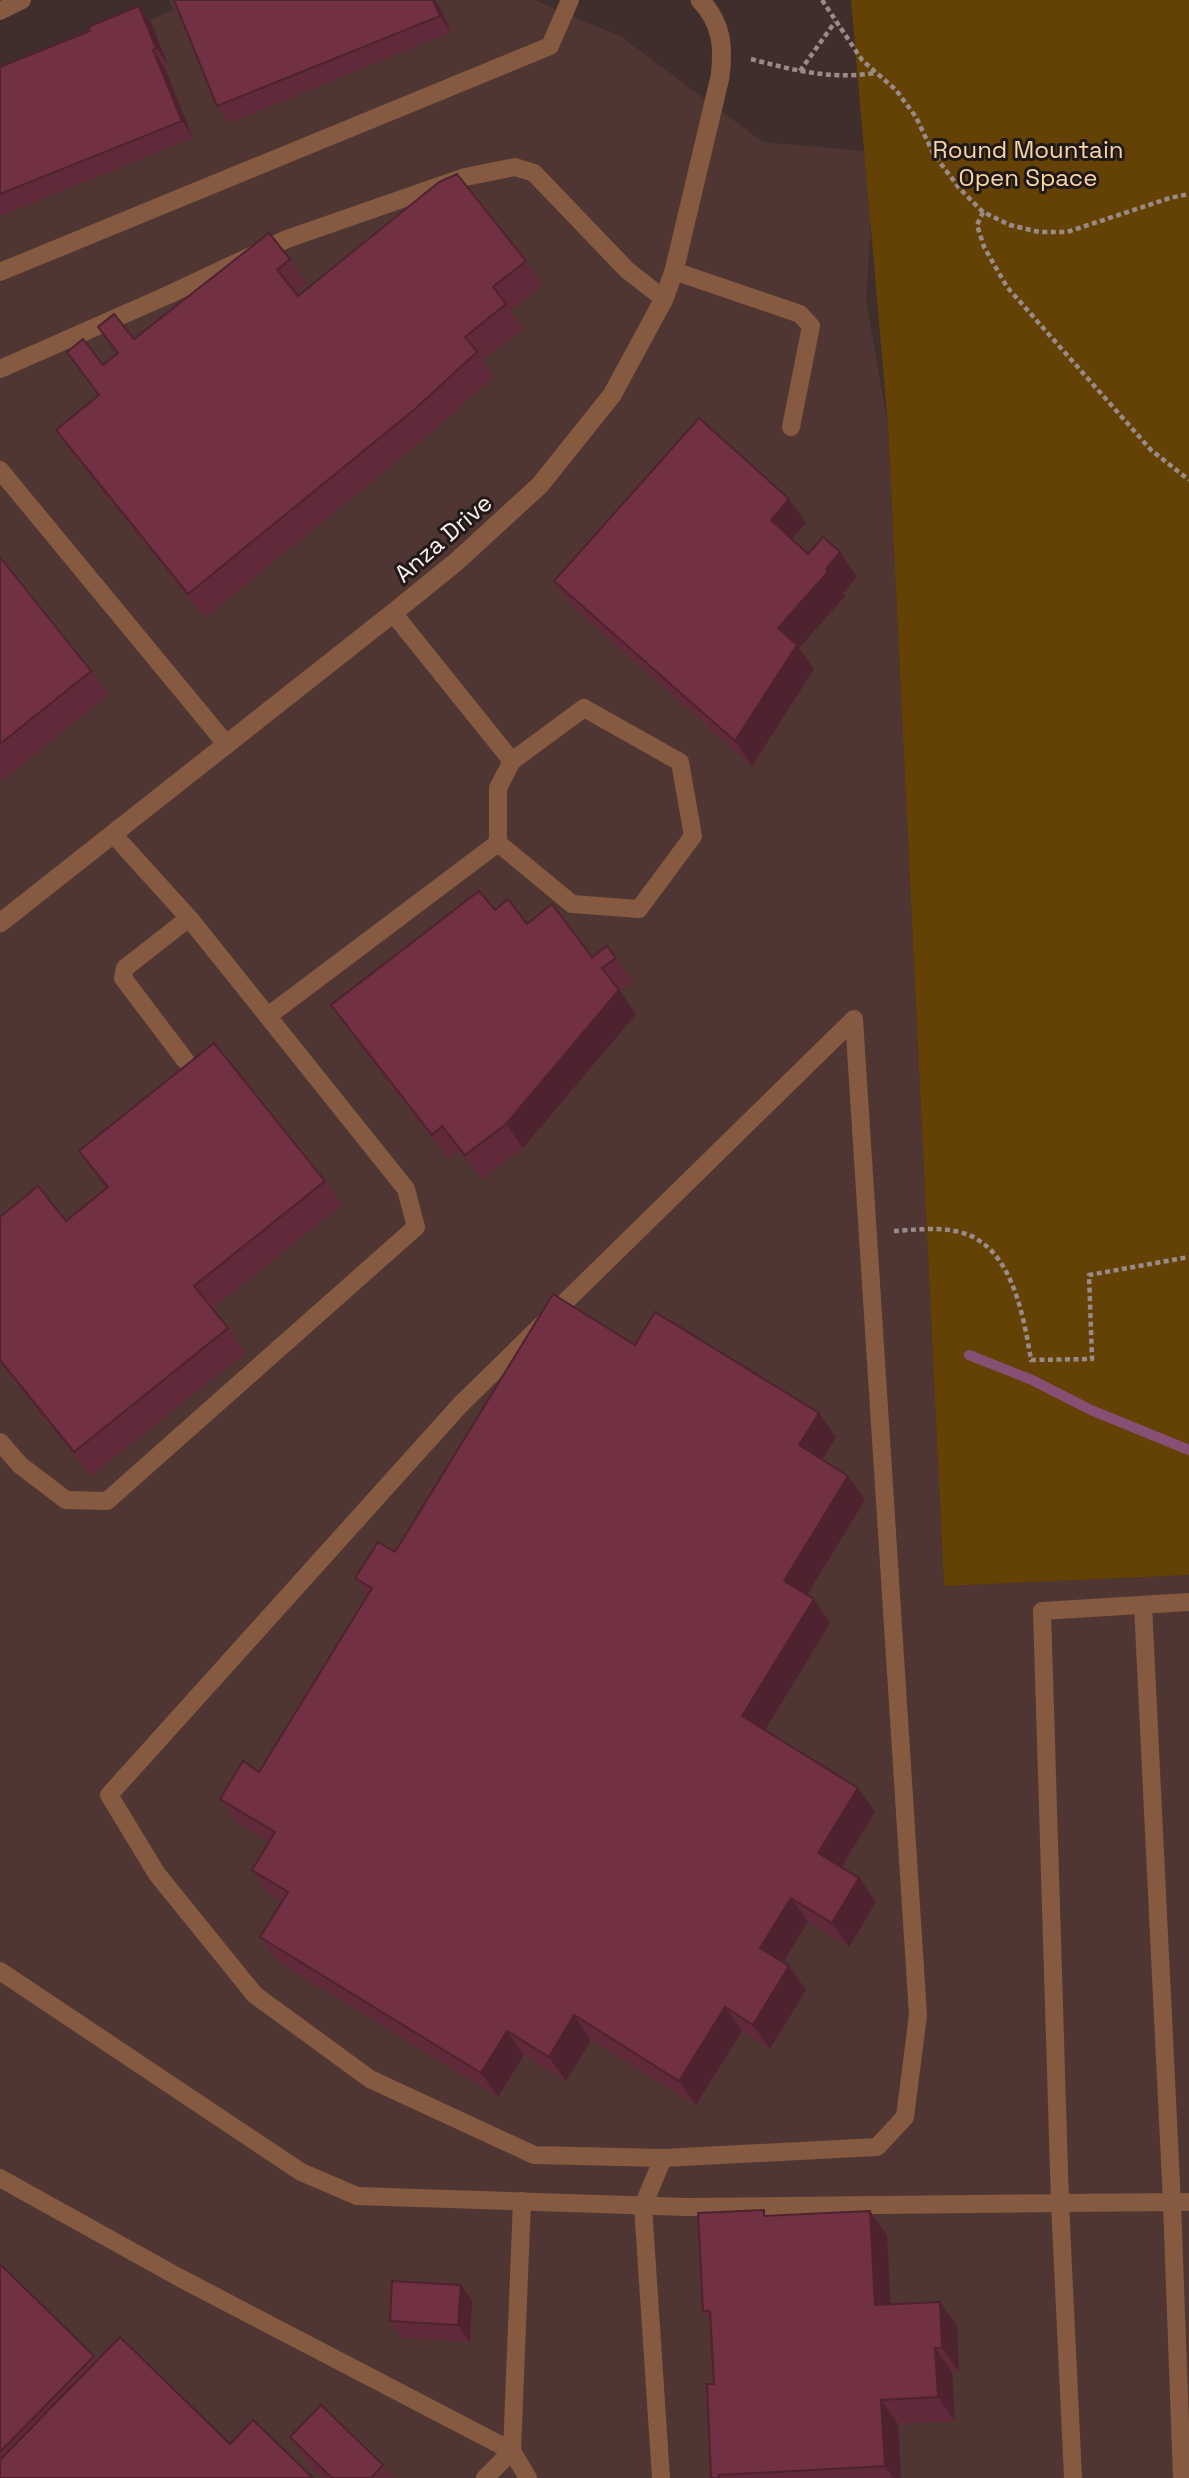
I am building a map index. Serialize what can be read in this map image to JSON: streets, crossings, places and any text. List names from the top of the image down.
{
  "streets": {
    "street": ["Anza Drive"]
  },
  "parks": ["Round Mountain Open Space"]
}
